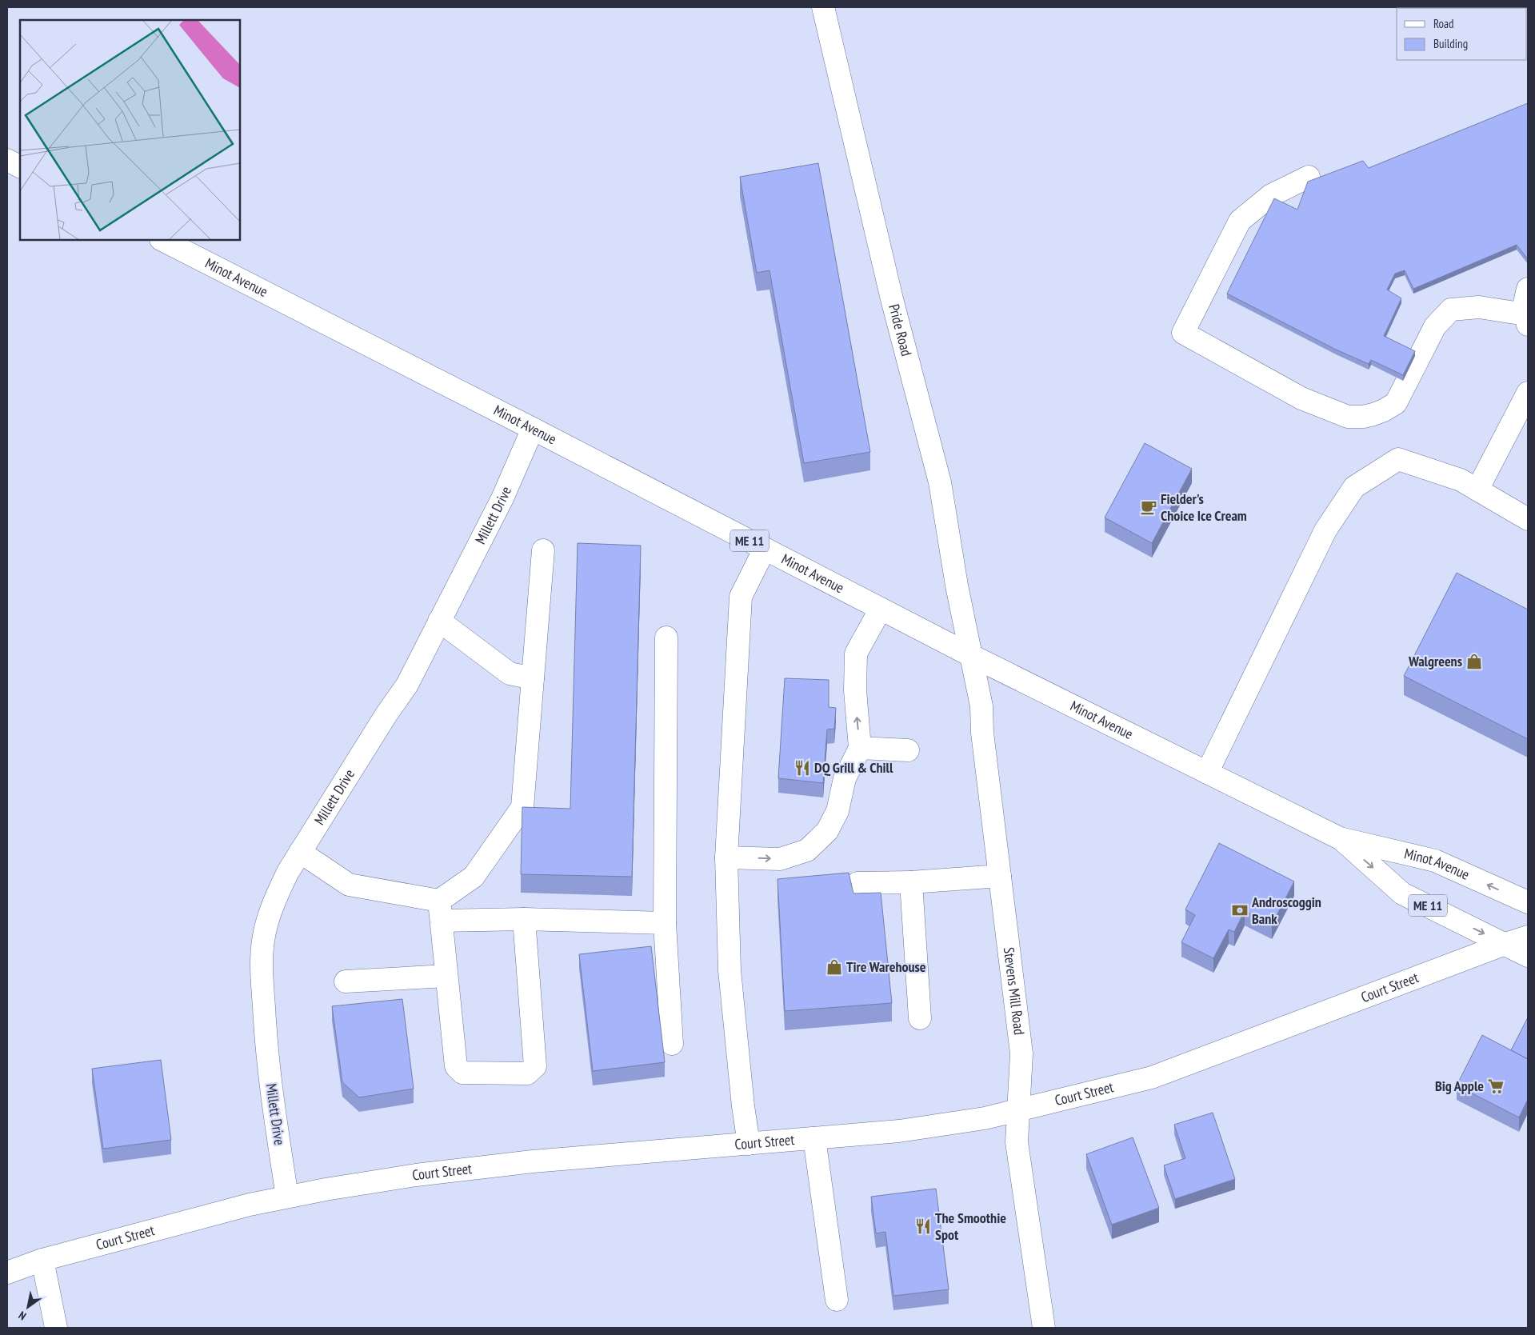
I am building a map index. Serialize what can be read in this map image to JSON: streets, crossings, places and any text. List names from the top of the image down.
{
  "streets": {
    "main road": [
      "Minot Avenue",
      "Pride Road",
      "Millett Drive",
      "ME 11",
      "Court Street",
      "Stevens Mill Road"
    ]
  },
  "crossings": [
    ["Minot Avenue", "Pride Road"],
    ["Minot Avenue", "Millett Drive"],
    ["Minot Avenue", "Court Street"],
    ["Minot Avenue", "Stevens Mill Road"],
    ["Pride Road", "Stevens Mill Road"],
    ["Millett Drive", "Court Street"],
    ["Court Street", "Stevens Mill Road"]
  ],
  "places": {
    "cafe": ["Fielder's Choice Ice Cream"],
    "shop": ["Walgreens", "Tire Warehouse"],
    "restaurant": ["DQ Grill & Chill", "The Smoothie Spot"],
    "bank": ["Androscoggin Bank"],
    "supermarket": ["Big Apple"]
  },
  "legend": ["Road", "Building"],
  "north": "bottom left"
}
